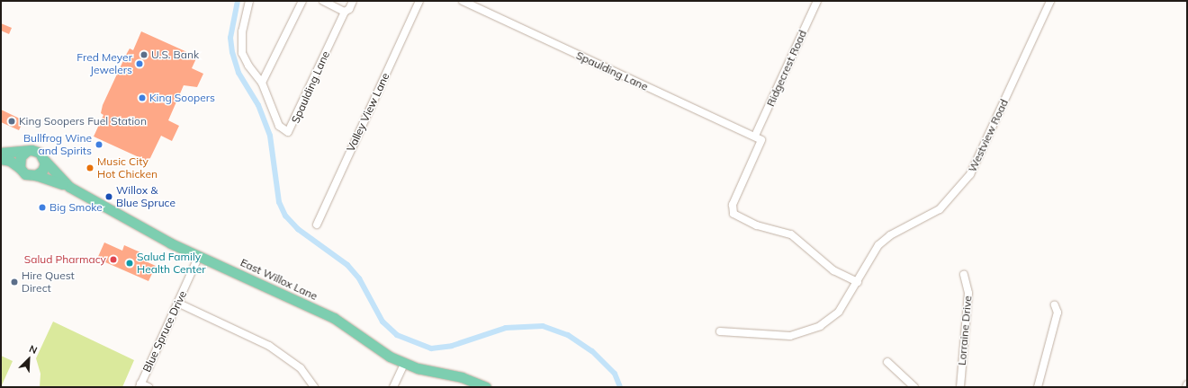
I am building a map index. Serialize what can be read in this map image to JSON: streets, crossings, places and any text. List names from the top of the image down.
{
  "streets": {
    "main road": ["East Willox Lane"],
    "street": [
      "Ridgecrest Road",
      "Spaulding Lane",
      "Valley View Lane",
      "Westview Road",
      "Lorraine Drive",
      "Blue Spruce Drive"
    ]
  },
  "crossings": [
    ["Ridgecrest Road", "Spaulding Lane"],
    ["Spaulding Lane", "Westview Road"],
    ["East Willox Lane", "Blue Spruce Drive"]
  ],
  "places": [
    "U.S. Bank",
    "Fred Meyer Jewelers",
    "King Soopers",
    "King Soopers Fuel Station",
    "Bullfrog Wine and Spirits",
    "Music City Hot Chicken",
    "Willox & Blue Spruce",
    "Big Smoke",
    "Salud Pharmacy",
    "Salud Family Health Center",
    "Hire Quest Direct"
  ],
  "north": "top right"
}
